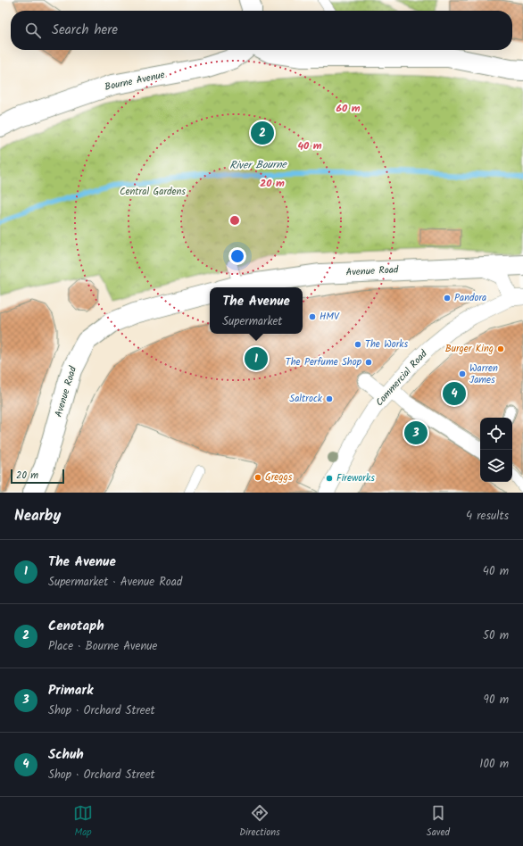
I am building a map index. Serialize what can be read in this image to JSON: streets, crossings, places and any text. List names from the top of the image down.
{
  "streets": {
    "street": ["Bourne Avenue", "Avenue Road", "Commercial Road"]
  },
  "crossings": [
    ["Avenue Road", "Commercial Road"]
  ],
  "water": ["River Bourne"],
  "parks": ["Central Gardens"],
  "places": [
    "Pandora",
    "HMV",
    "The Works",
    "Burger King",
    "The Perfume Shop",
    "Warren James",
    "Saltrock",
    "Greggs",
    "Fireworks"
  ],
  "scale_bar": "20 m",
  "page": {
    "search": "Search here",
    "pins": [
      "2",
      "1",
      "4",
      "3"
    ],
    "popup": ["The Avenue", "Supermarket"],
    "scale": "20 m",
    "heading": ["Nearby", "4 results"],
    "list": [
      {
        "mark": "1",
        "name": "The Avenue",
        "note": "Supermarket · Avenue Road",
        "value": "40 m"
      },
      {
        "mark": "2",
        "name": "Cenotaph",
        "note": "Place · Bourne Avenue",
        "value": "50 m"
      },
      {
        "mark": "3",
        "name": "Primark",
        "note": "Shop · Orchard Street",
        "value": "90 m"
      },
      {
        "mark": "4",
        "name": "Schuh",
        "note": "Shop · Orchard Street",
        "value": "100 m"
      }
    ],
    "nav": ["Map", "Directions", "Saved"]
  },
  "rings": ["60 m", "40 m", "20 m"]
}
